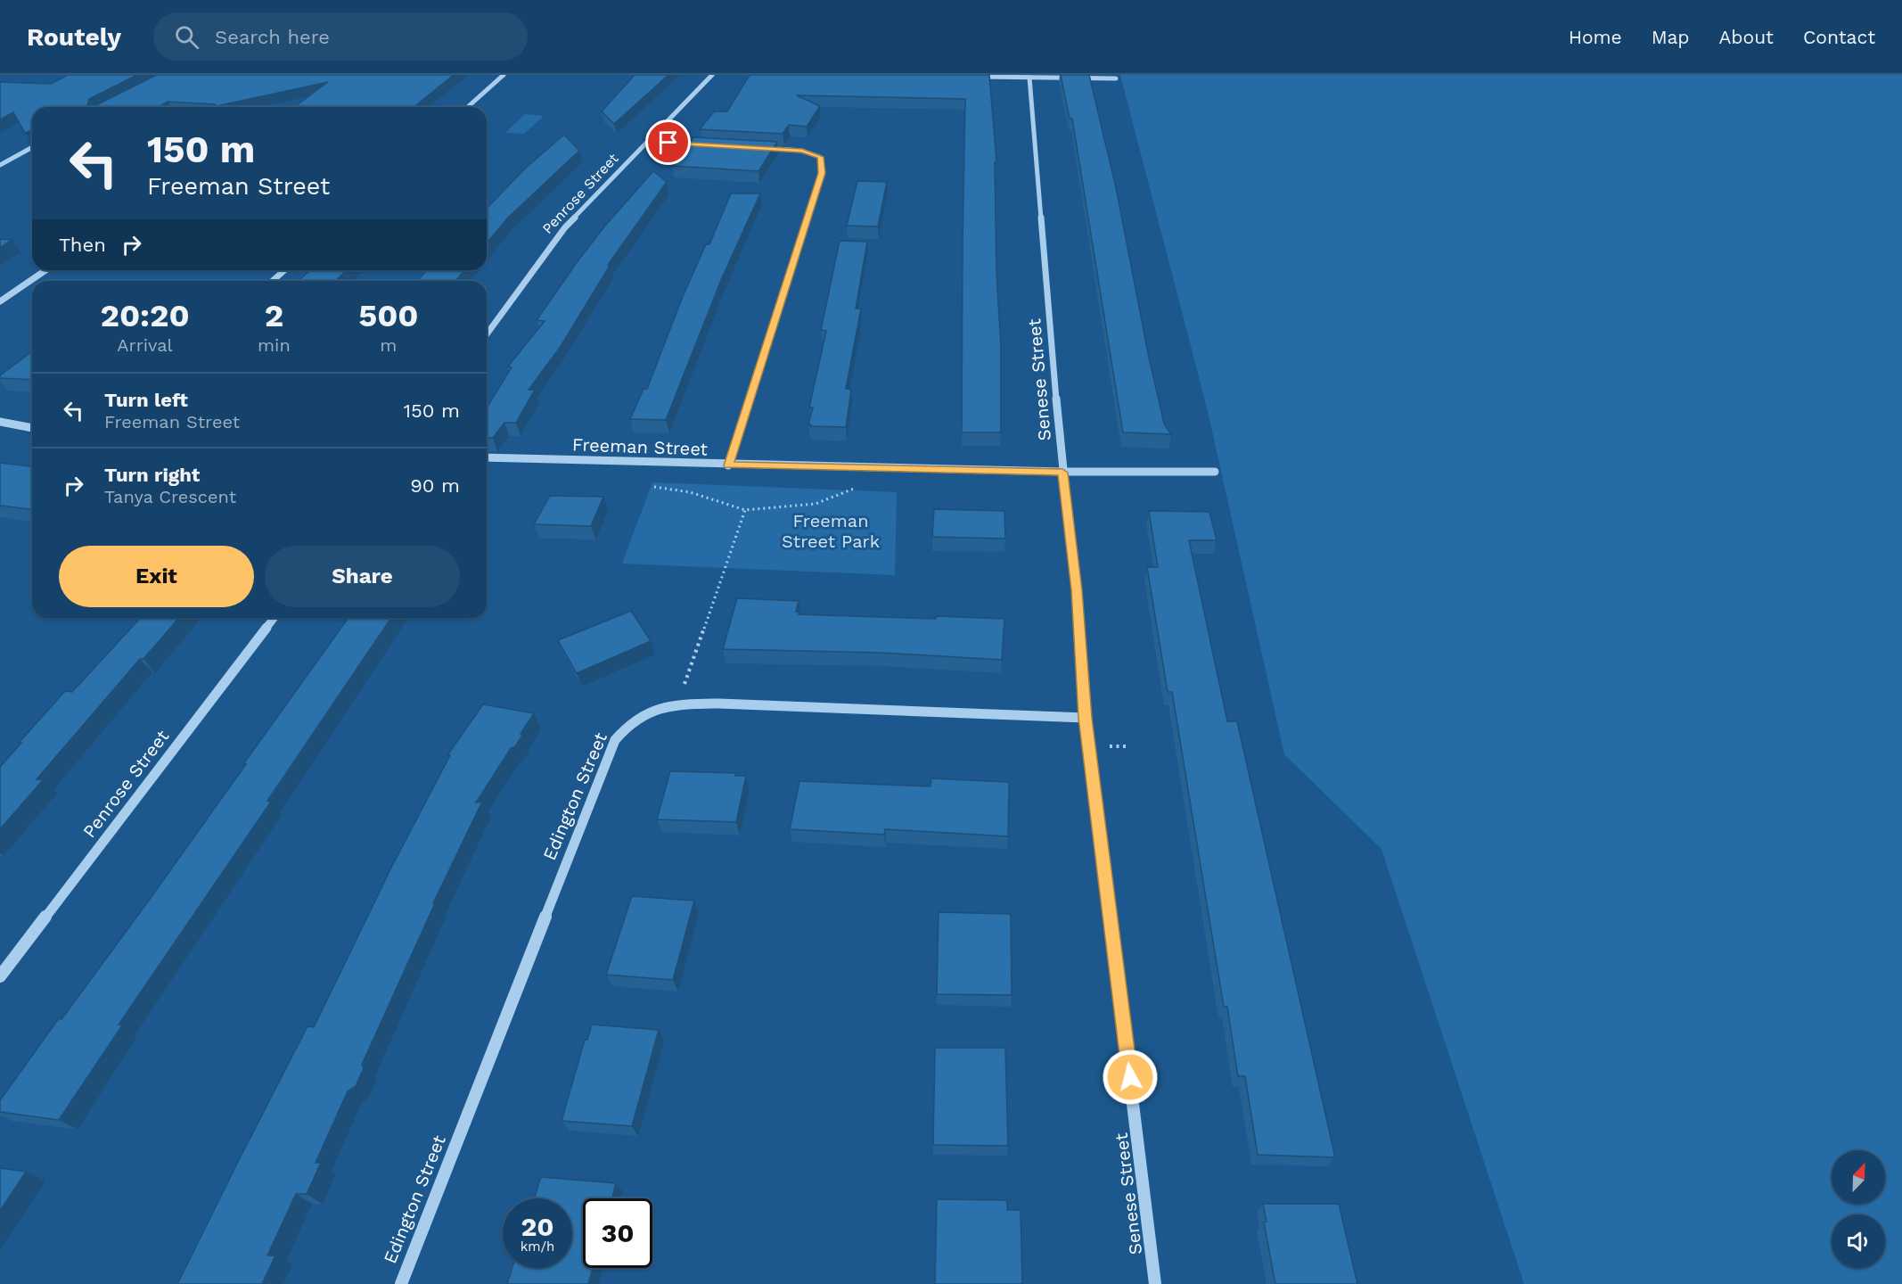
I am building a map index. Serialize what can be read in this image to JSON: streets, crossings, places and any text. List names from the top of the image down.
{
  "streets": {
    "street": [
      "Penrose Street",
      "Senese Street",
      "Freeman Street",
      "Edington Street"
    ]
  },
  "crossings": [
    ["Senese Street", "Freeman Street"],
    ["Senese Street", "Edington Street"]
  ],
  "parks": ["Freeman Street Park"],
  "north": "top right",
  "page": {
    "header": "Routely",
    "search": "Search here",
    "nav": [
      "Home",
      "Map",
      "About",
      "Contact"
    ],
    "turn": ["150 m", "Freeman Street"],
    "then": "Then",
    "eta": [
      "20:20",
      "Arrival",
      "2",
      "min",
      "500",
      "m"
    ],
    "list": [
      {
        "name": "Turn left",
        "note": "Freeman Street",
        "value": "150 m"
      },
      {
        "name": "Turn right",
        "note": "Tanya Crescent",
        "value": "90 m"
      }
    ],
    "buttons": ["Exit", "Share"],
    "speed": "20 km/h",
    "limit": "30"
  }
}
